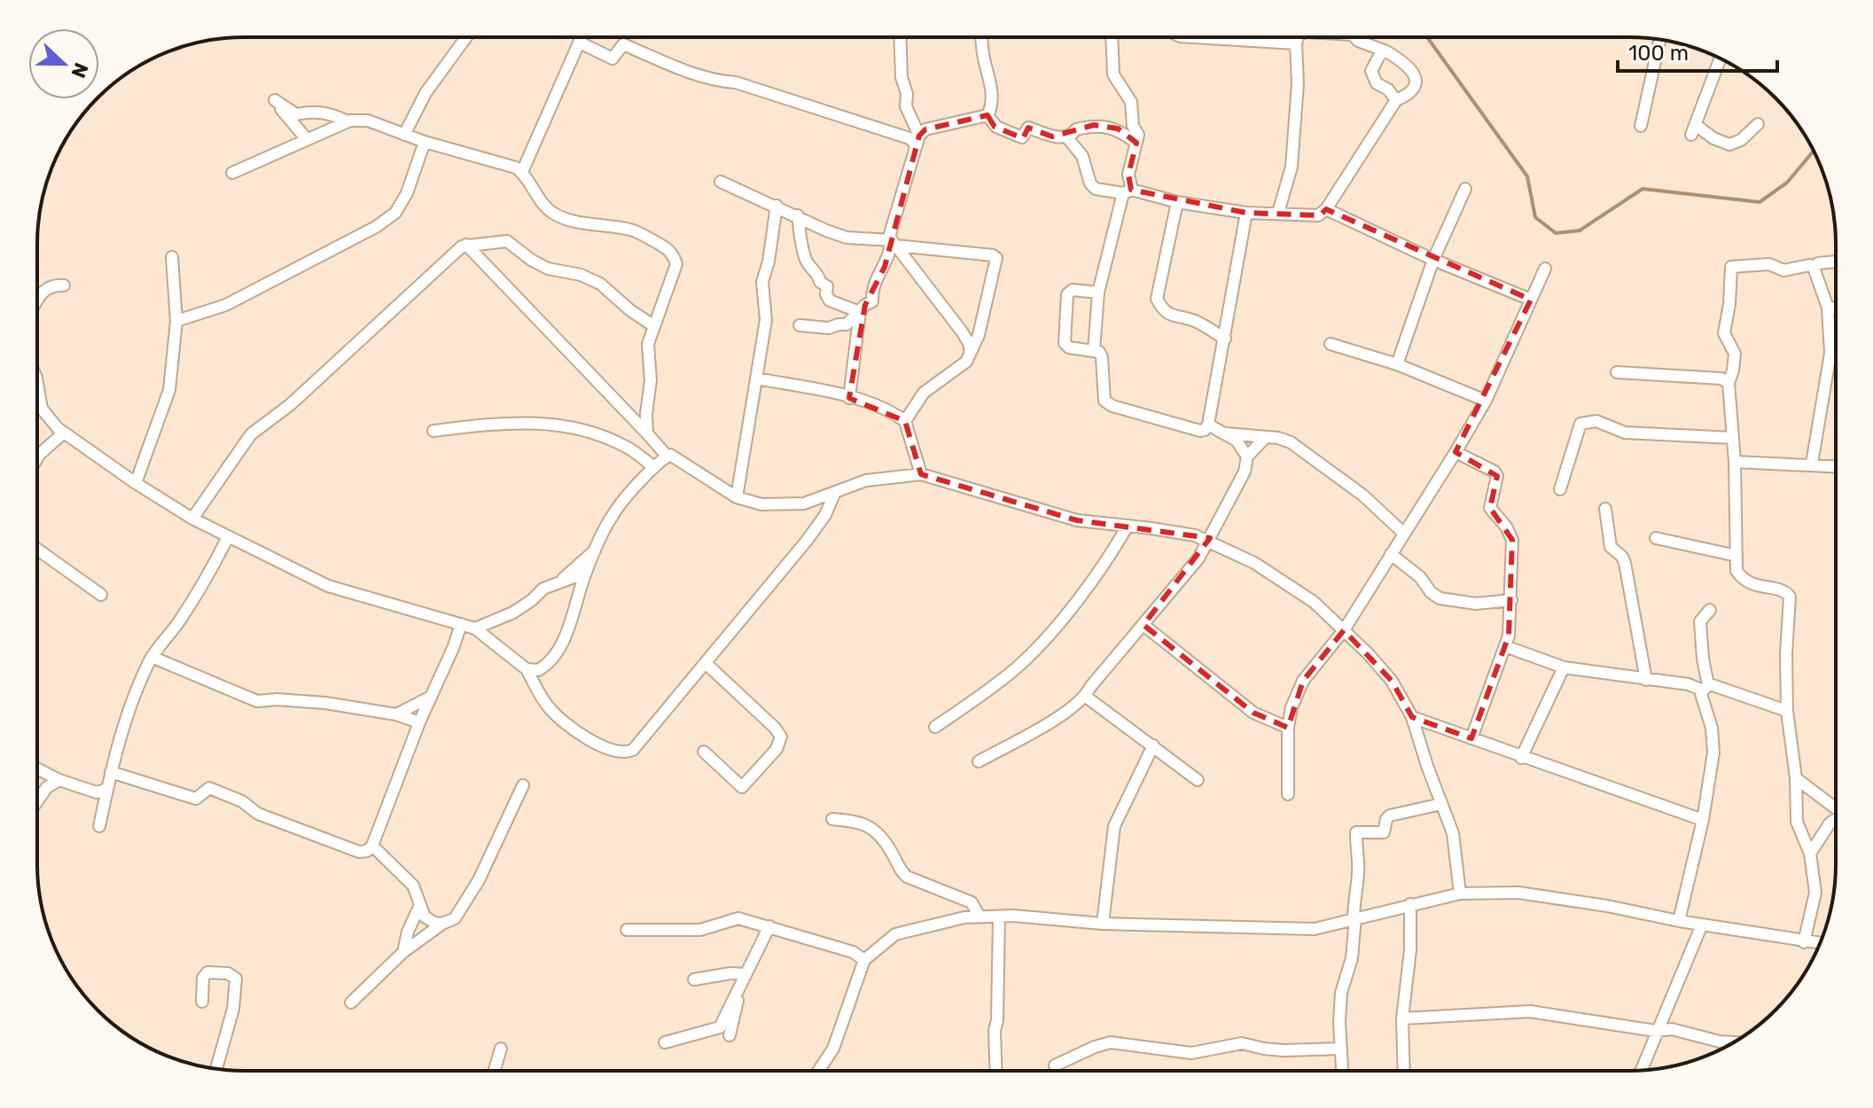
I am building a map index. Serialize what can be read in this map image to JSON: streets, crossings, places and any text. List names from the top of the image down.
{
  "scale_bar": "100 m",
  "north": "right"
}
